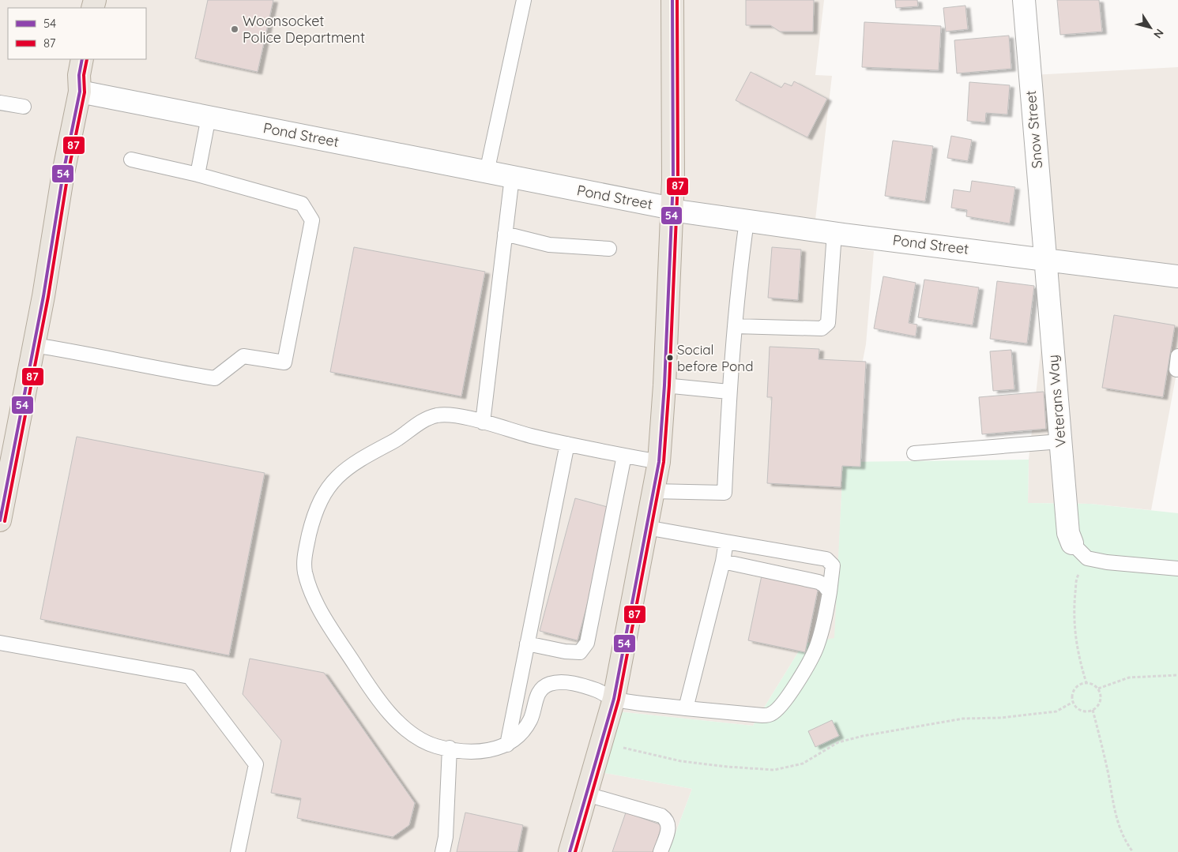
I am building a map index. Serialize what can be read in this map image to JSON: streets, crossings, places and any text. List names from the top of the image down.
{
  "streets": {
    "street": ["Snow Street", "Pond Street", "Veterans Way"]
  },
  "crossings": [
    ["Snow Street", "Pond Street"],
    ["Snow Street", "Veterans Way"],
    ["Pond Street", "Veterans Way"]
  ],
  "places": ["Woonsocket Police Department", "Social before Pond"],
  "lines": ["transit line 54", "transit line 87"],
  "legend": ["54", "87"],
  "north": "bottom right"
}
